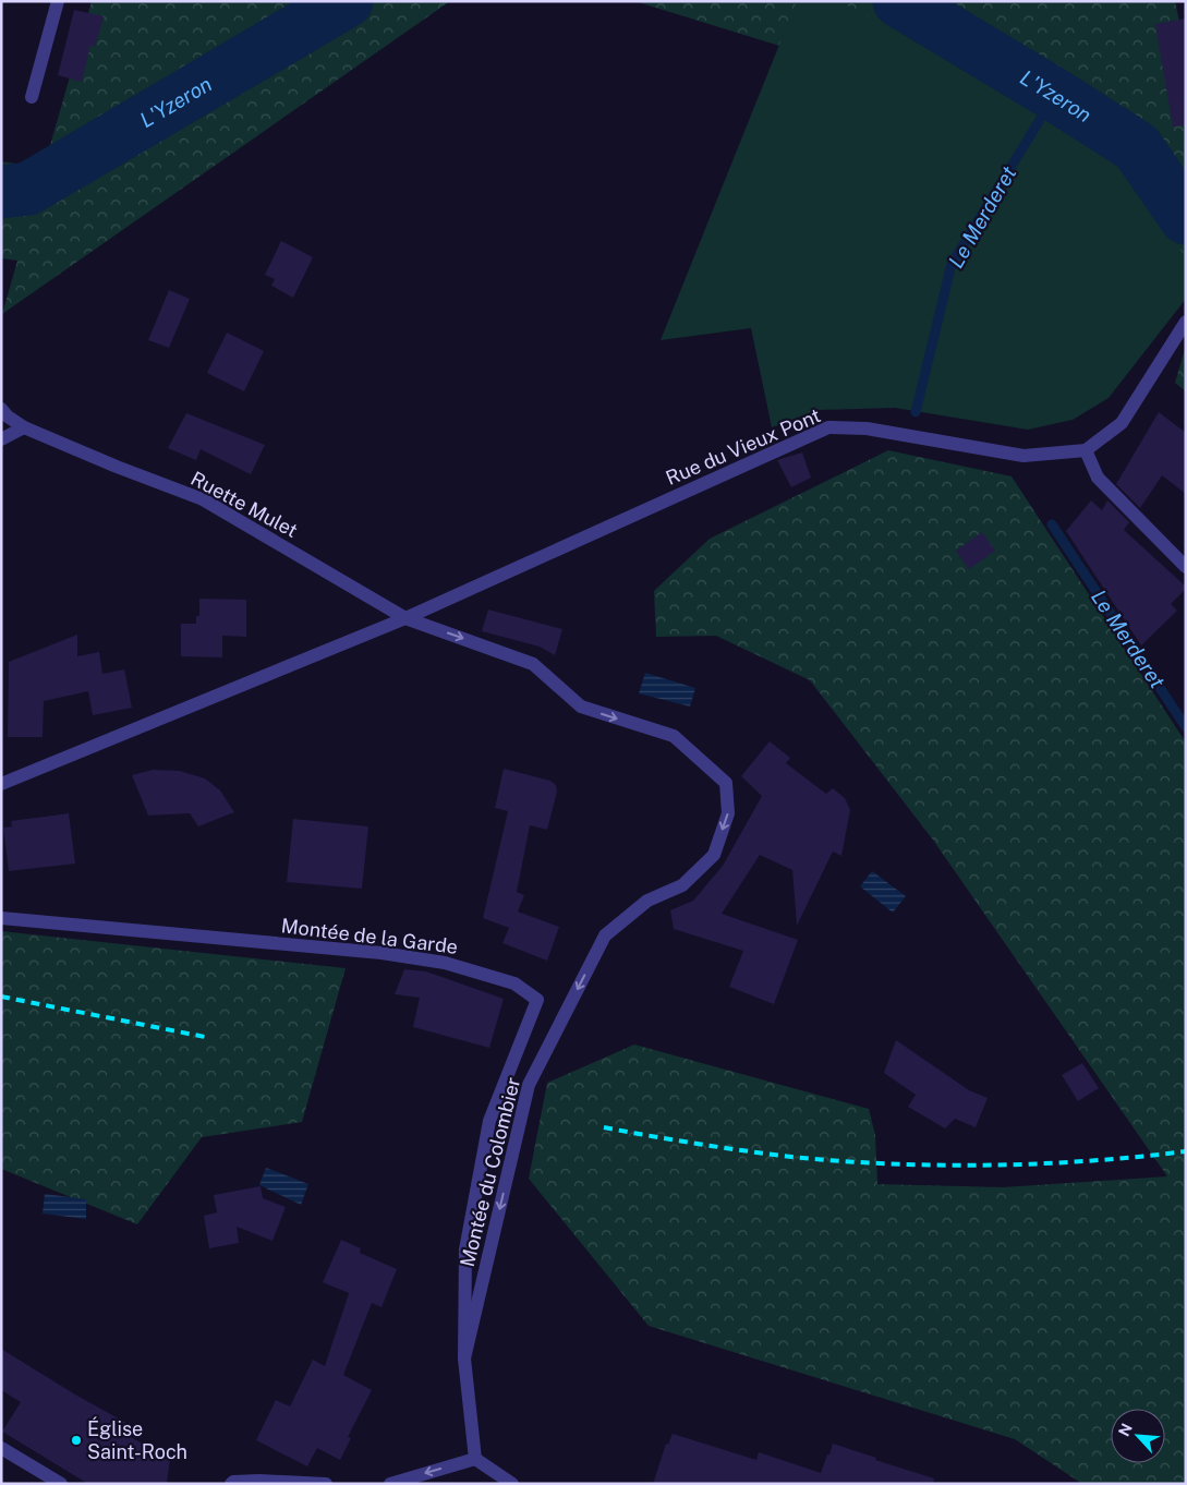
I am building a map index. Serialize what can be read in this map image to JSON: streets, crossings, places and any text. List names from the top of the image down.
{
  "streets": {
    "street": [
      "Rue du Vieux Pont",
      "Ruette Mulet",
      "Montée de la Garde",
      "Montée du Colombier"
    ]
  },
  "crossings": [
    ["Rue du Vieux Pont", "Ruette Mulet"],
    ["Rue du Vieux Pont", "Montée du Colombier"],
    ["Ruette Mulet", "Montée du Colombier"],
    ["Montée de la Garde", "Montée du Colombier"]
  ],
  "water": ["L'Yzeron", "Le Merderet"],
  "places": ["Église Saint-Roch"],
  "north": "top left"
}
